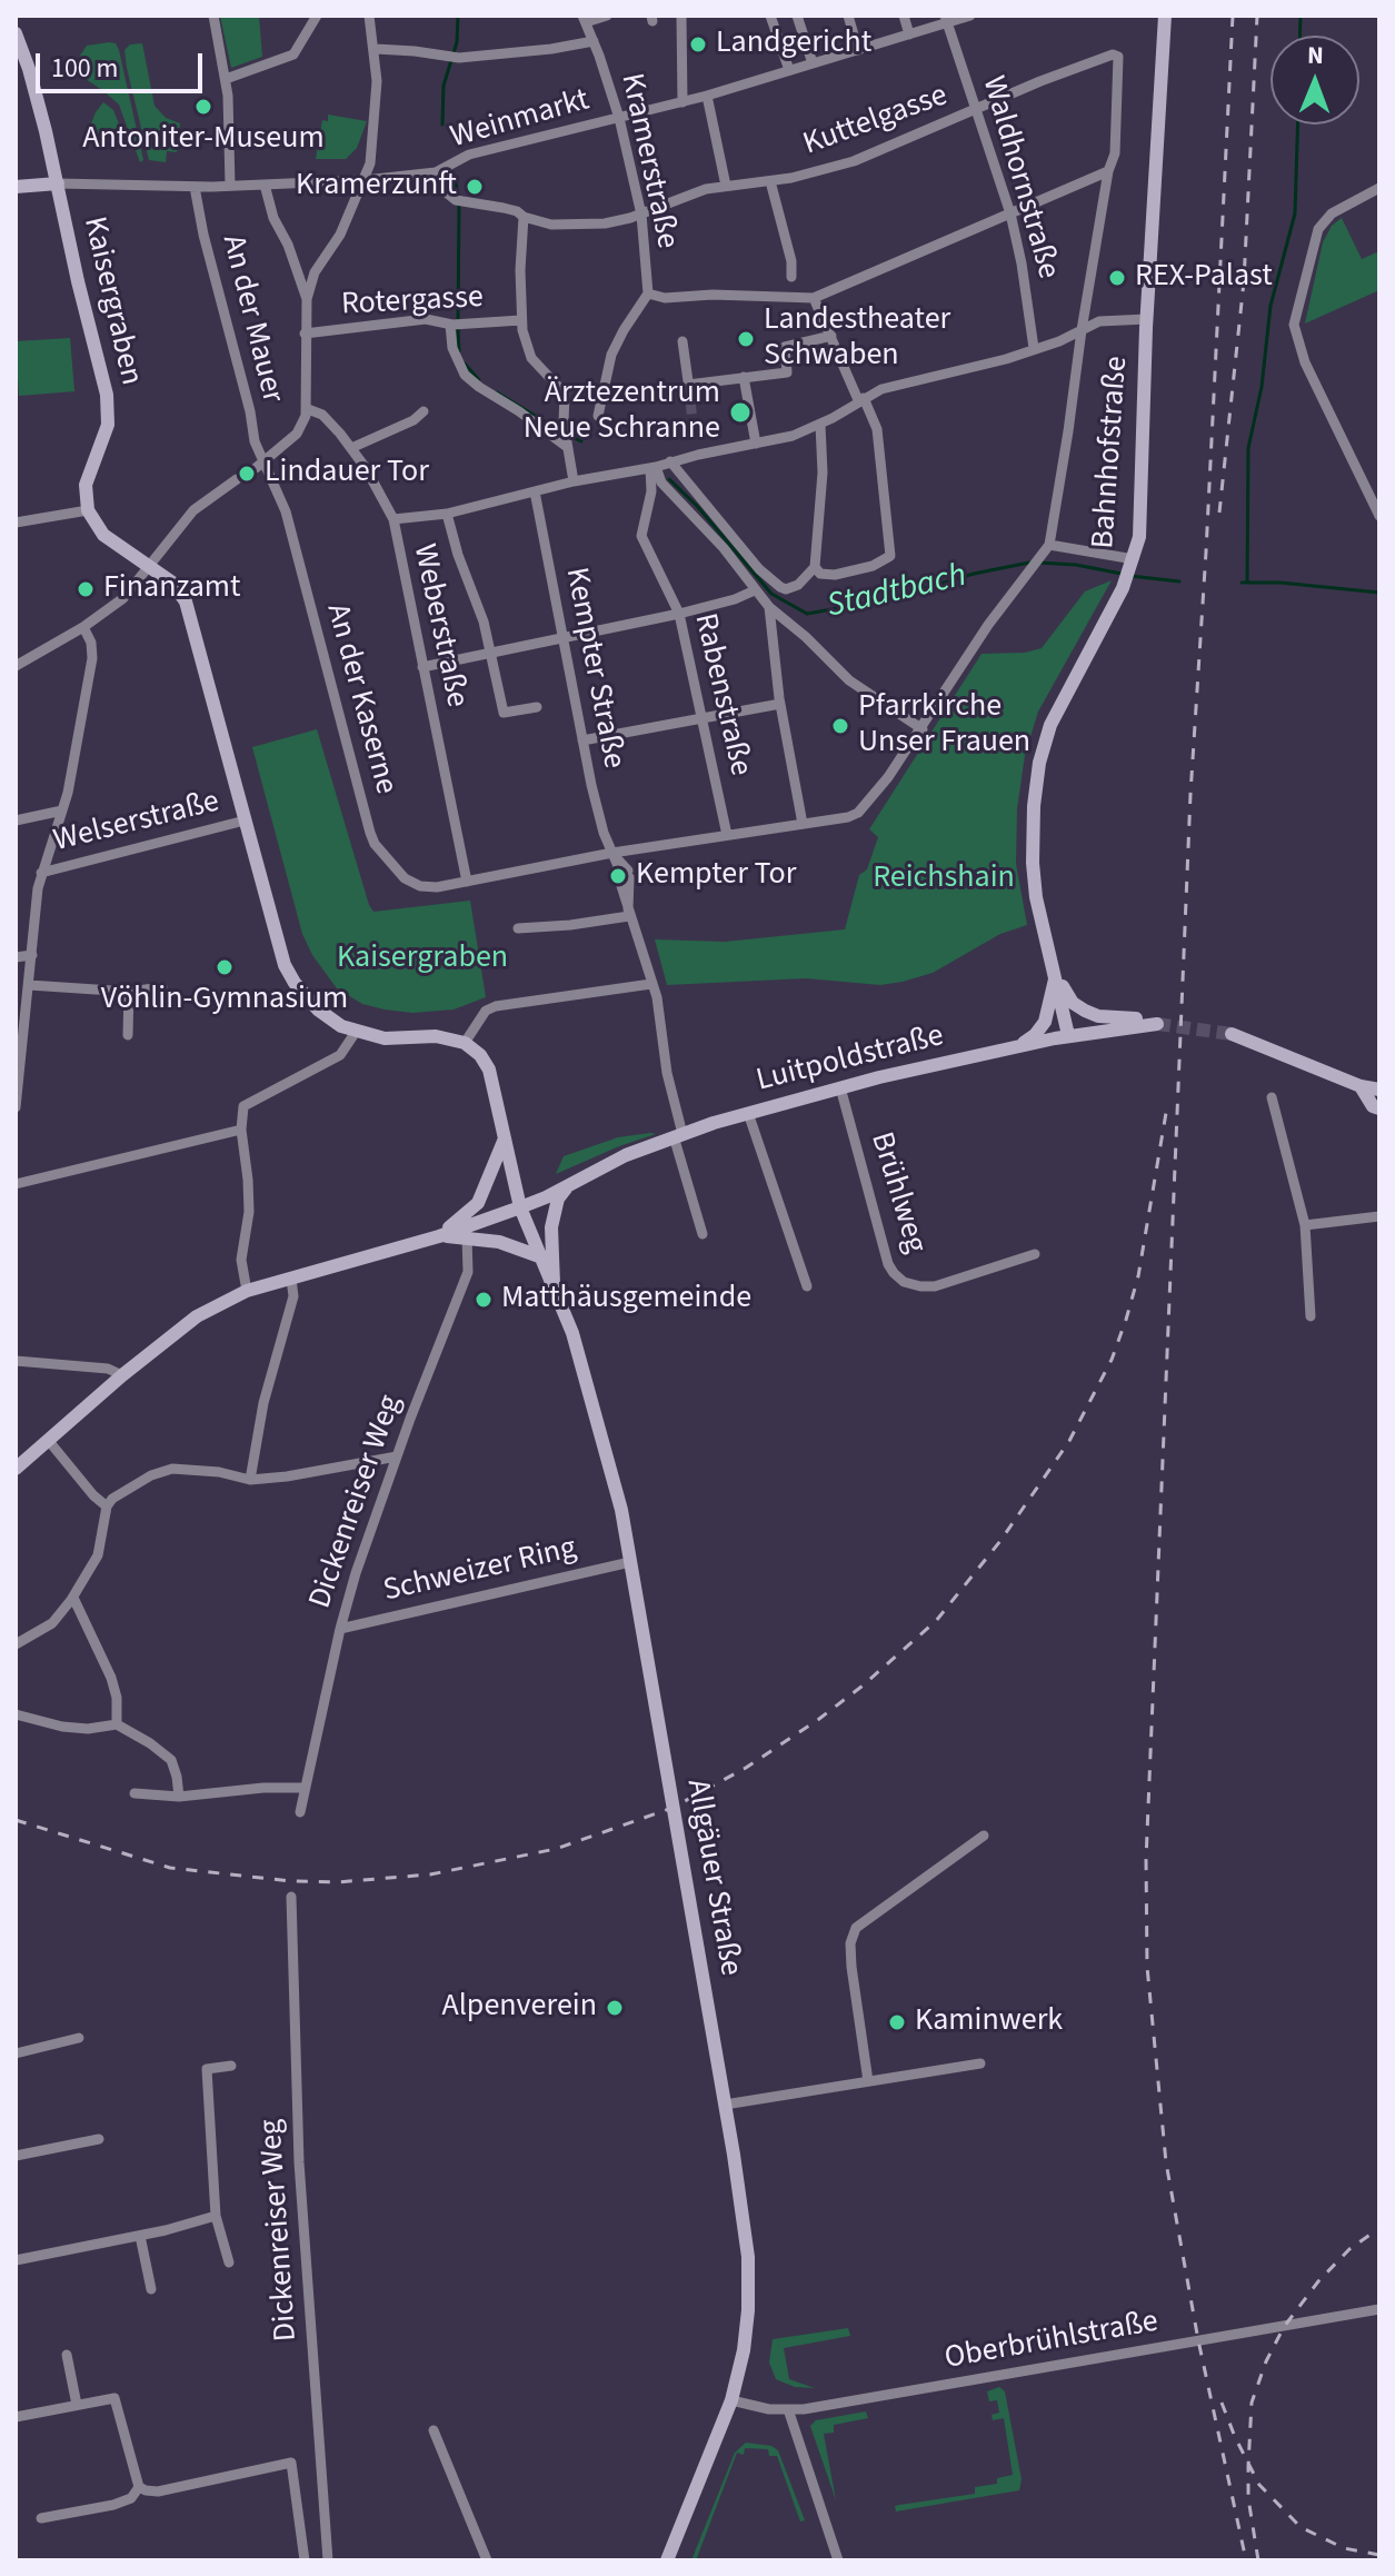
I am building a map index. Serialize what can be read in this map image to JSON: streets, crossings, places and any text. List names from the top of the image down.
{
  "streets": {
    "main road": [
      "Kaisergraben",
      "Bahnhofstraße",
      "Luitpoldstraße",
      "Allgäuer Straße"
    ],
    "street": [
      "Weinmarkt",
      "Kuttelgasse",
      "Kramerstraße",
      "Waldhornstraße",
      "Rotergasse",
      "An der Mauer",
      "Weberstraße",
      "Kempter Straße",
      "Rabenstraße",
      "An der Kaserne",
      "Welserstraße",
      "Brühlweg",
      "Dickenreiser Weg",
      "Schweizer Ring",
      "Oberbrühlstraße"
    ]
  },
  "crossings": [
    ["Weinmarkt", "Kuttelgasse"],
    ["Weinmarkt", "Kramerstraße"],
    ["Weinmarkt", "Waldhornstraße"],
    ["Kuttelgasse", "Kramerstraße"],
    ["Kuttelgasse", "Waldhornstraße"],
    ["An der Mauer", "An der Kaserne"],
    ["Bahnhofstraße", "Luitpoldstraße"],
    ["Weberstraße", "An der Kaserne"],
    ["Kempter Straße", "An der Kaserne"],
    ["Kempter Straße", "Luitpoldstraße"],
    ["Rabenstraße", "An der Kaserne"],
    ["Luitpoldstraße", "Brühlweg"],
    ["Luitpoldstraße", "Allgäuer Straße"],
    ["Dickenreiser Weg", "Schweizer Ring"],
    ["Schweizer Ring", "Allgäuer Straße"],
    ["Allgäuer Straße", "Oberbrühlstraße"]
  ],
  "water": ["Stadtbach"],
  "parks": ["Reichshain", "Kaisergraben"],
  "places": [
    "Landgericht",
    "Antoniter-Museum",
    "Kramerzunft",
    "REX-Palast",
    "Landestheater Schwaben",
    "Ärztezentrum Neue Schranne",
    "Lindauer Tor",
    "Finanzamt",
    "Pfarrkirche Unser Frauen",
    "Kempter Tor",
    "Vöhlin-Gymnasium",
    "Matthäusgemeinde",
    "Alpenverein",
    "Kaminwerk"
  ],
  "scale_bar": "100 m",
  "north": "top"
}
